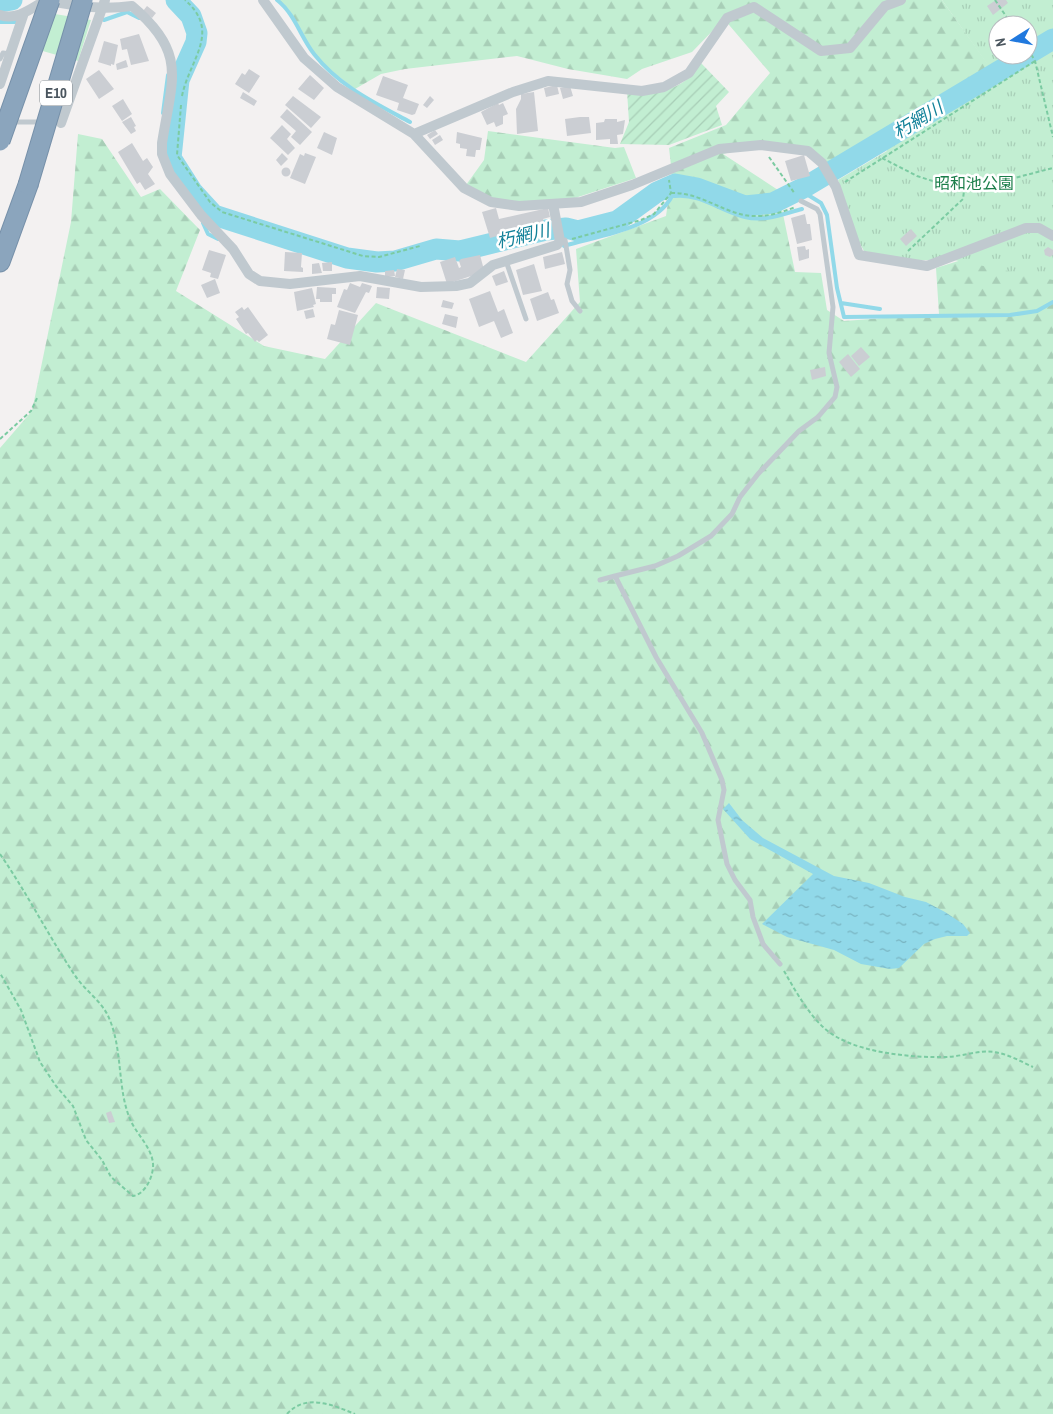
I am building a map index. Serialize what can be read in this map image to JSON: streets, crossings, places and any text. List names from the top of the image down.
{
  "streets": {
    "highway": ["E10"]
  },
  "water": ["朽網川"],
  "parks": ["昭和池公園"],
  "north": "left"
}
